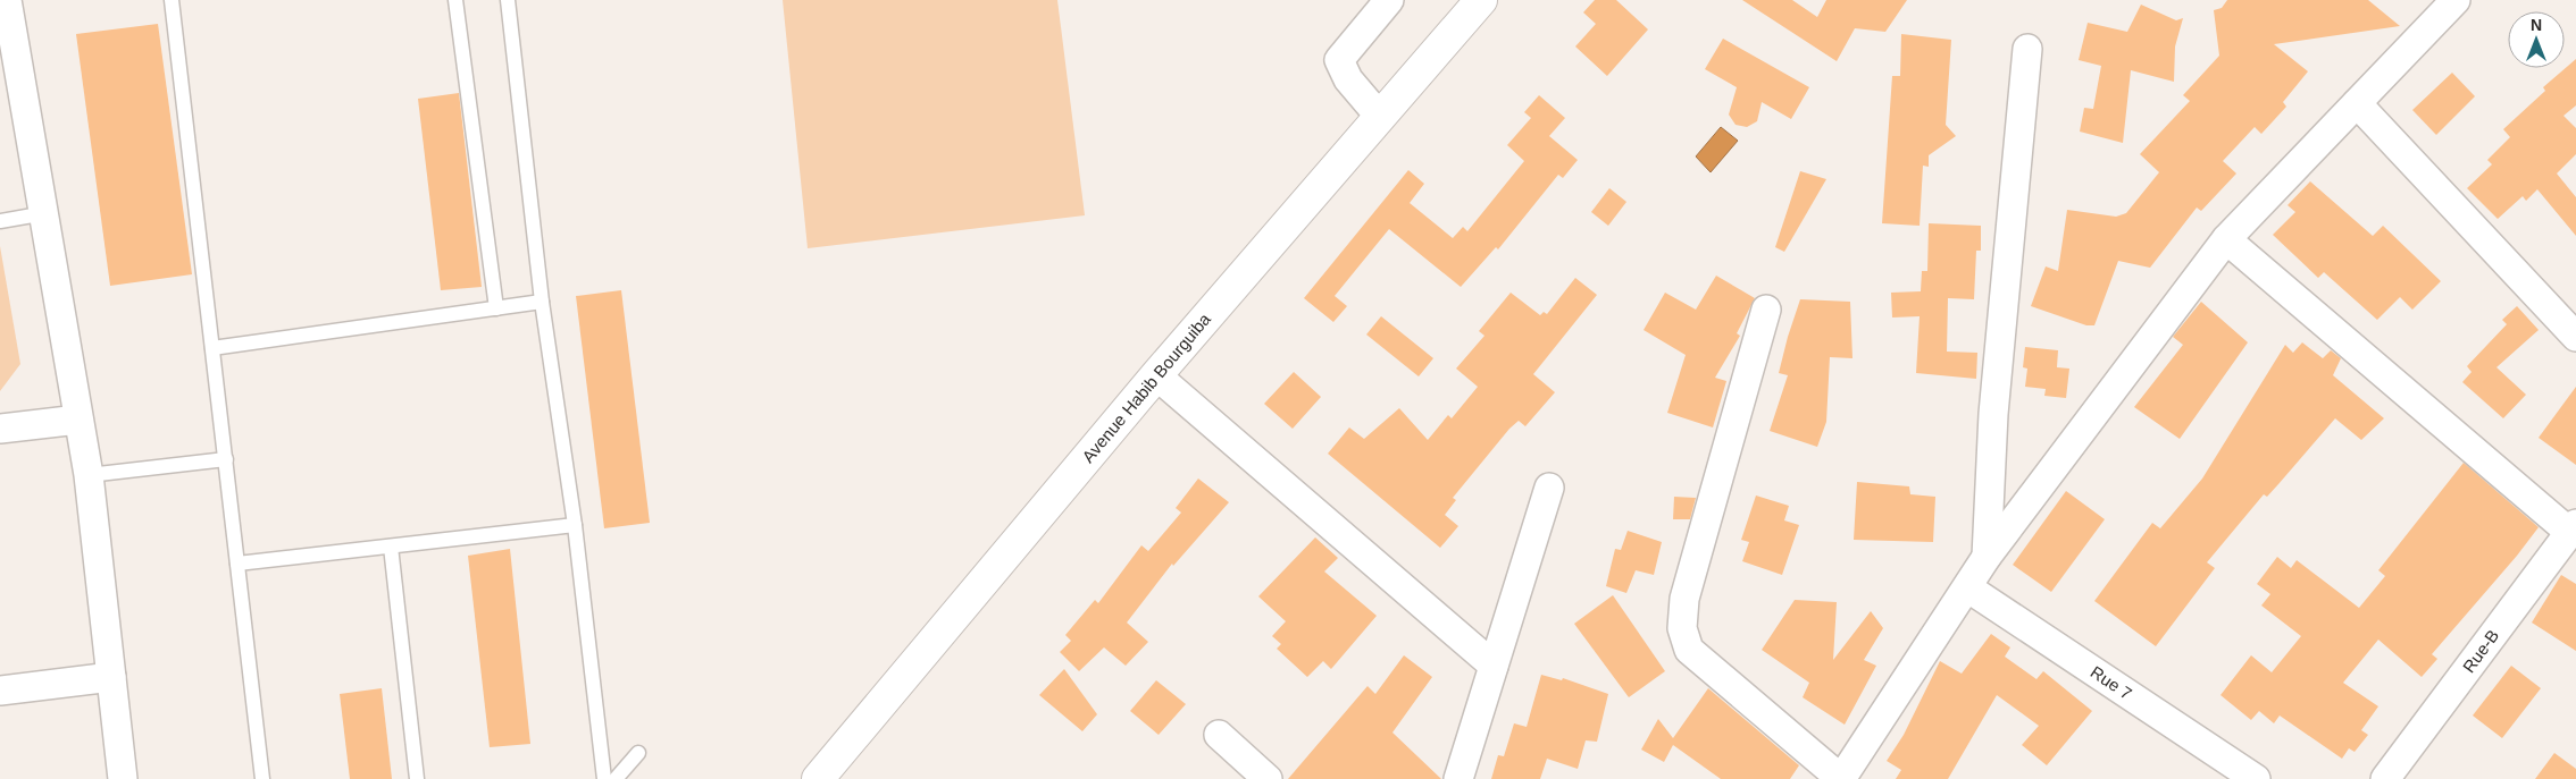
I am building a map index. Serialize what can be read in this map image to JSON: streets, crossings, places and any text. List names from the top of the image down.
{
  "streets": {
    "main road": ["Avenue Habib Bourguiba"],
    "street": ["Rue-B", "Rue 7"]
  },
  "north": "top"
}
